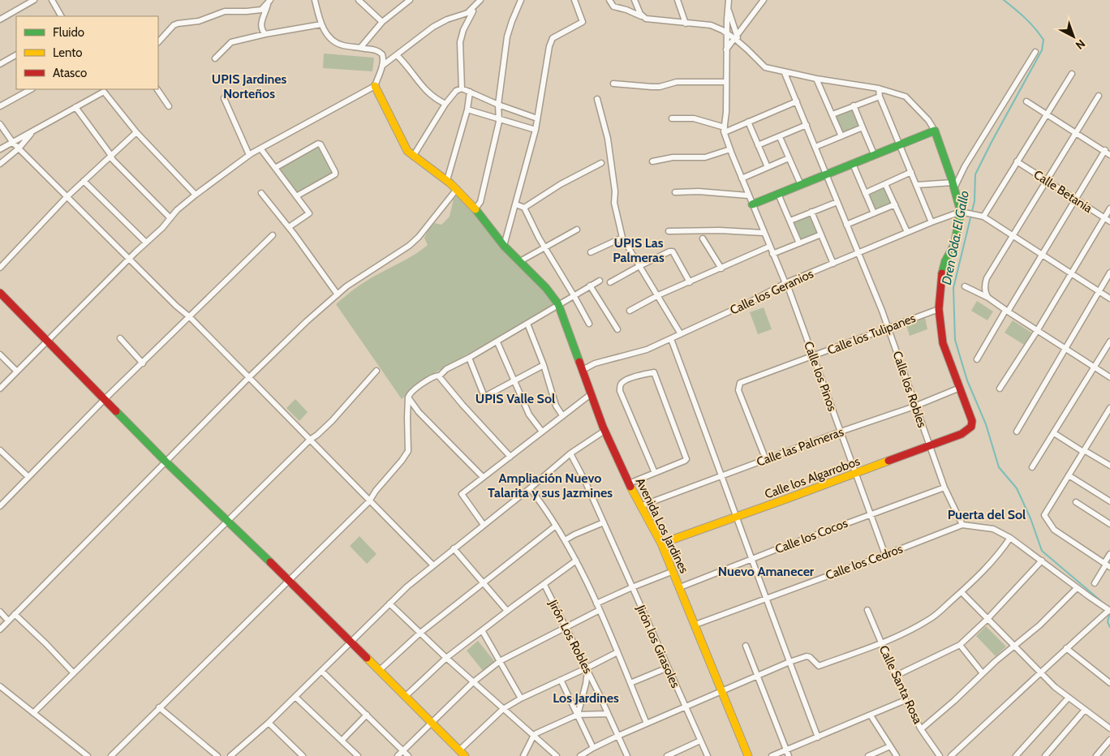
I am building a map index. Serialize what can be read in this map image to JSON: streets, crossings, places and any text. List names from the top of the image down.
{
  "streets": {
    "street": [
      "Calle Betania",
      "Calle los Geranios",
      "Calle los Tulipanes",
      "Calle los Pinos",
      "Calle los Robles",
      "Calle las Palmeras",
      "Calle los Algarrobos",
      "Avenida Los Jardines",
      "Calle los Cocos",
      "Calle los Cedros",
      "Jirón Los Robles",
      "Jirón los Girasoles",
      "Calle Santa Rosa"
    ]
  },
  "crossings": [
    ["Calle los Geranios", "Calle los Robles"],
    ["Calle los Geranios", "Avenida Los Jardines"],
    ["Calle los Tulipanes", "Calle los Pinos"],
    ["Calle los Tulipanes", "Calle los Robles"],
    ["Calle los Tulipanes", "Calle las Palmeras"],
    ["Calle los Pinos", "Calle las Palmeras"],
    ["Calle los Pinos", "Calle los Algarrobos"],
    ["Calle los Pinos", "Calle los Cocos"],
    ["Calle los Pinos", "Calle los Cedros"],
    ["Calle los Robles", "Calle las Palmeras"],
    ["Calle los Robles", "Calle los Algarrobos"],
    ["Calle los Robles", "Calle los Cocos"],
    ["Calle los Robles", "Calle los Cedros"],
    ["Calle las Palmeras", "Calle los Algarrobos"],
    ["Calle las Palmeras", "Avenida Los Jardines"],
    ["Calle los Algarrobos", "Avenida Los Jardines"],
    ["Avenida Los Jardines", "Calle los Cocos"],
    ["Avenida Los Jardines", "Calle los Cedros"]
  ],
  "districts": [
    "UPIS Jardines Norteños",
    "UPIS Las Palmeras",
    "UPIS Valle Sol",
    "Ampliación Nuevo Talarita y sus Jazmines",
    "Puerta del Sol",
    "Nuevo Amanecer",
    "Los Jardines"
  ],
  "water": ["Dren Qda. El Gallo"],
  "legend": ["Fluido", "Lento", "Atasco"],
  "north": "bottom right"
}
